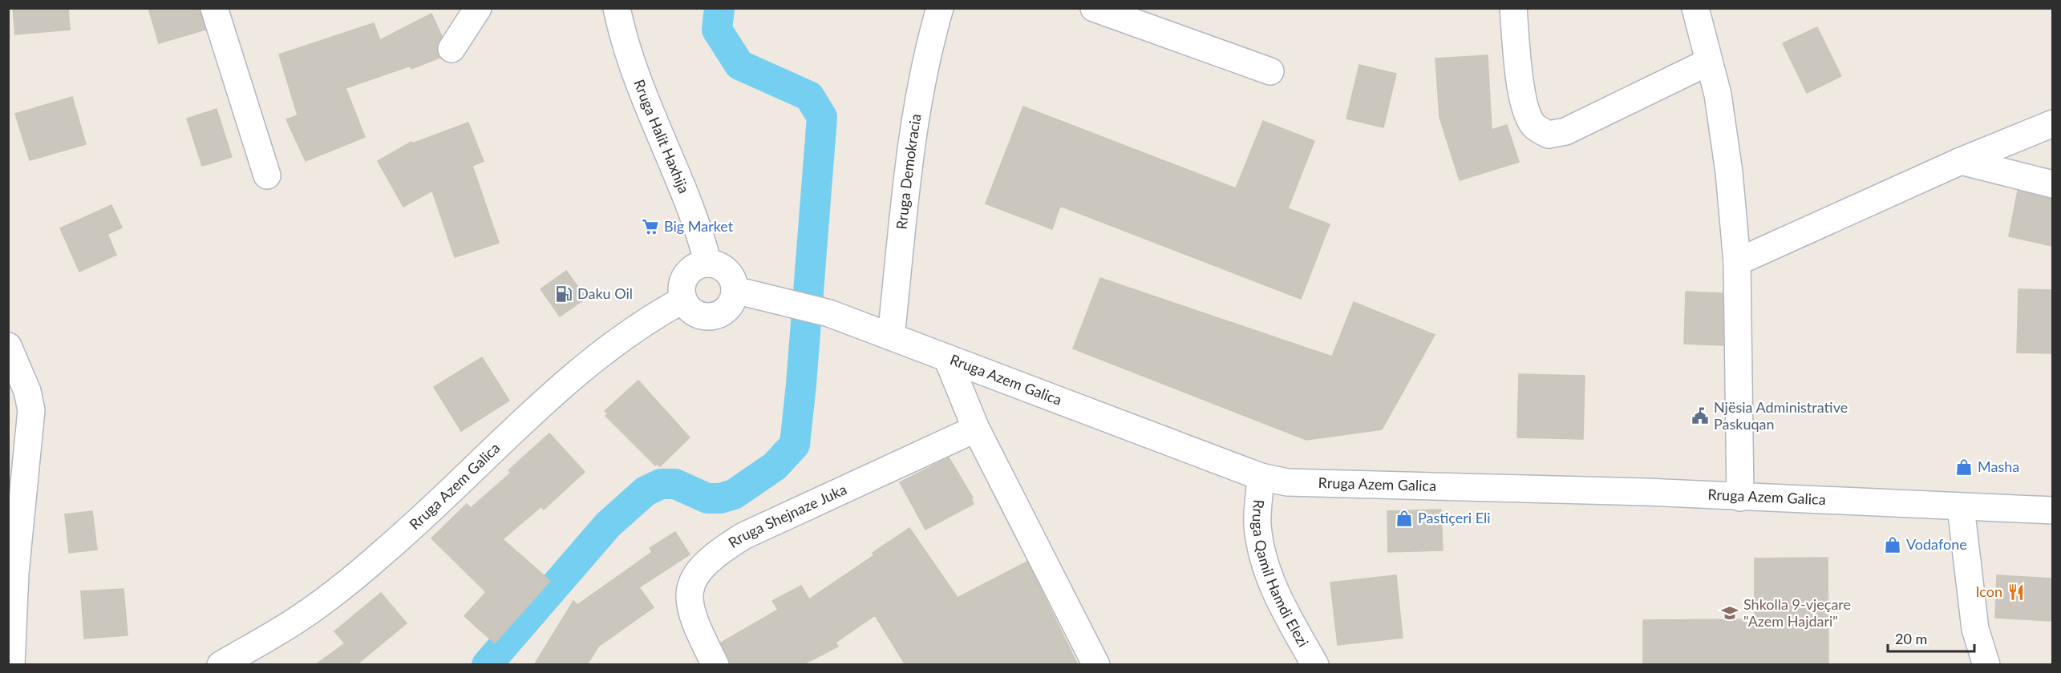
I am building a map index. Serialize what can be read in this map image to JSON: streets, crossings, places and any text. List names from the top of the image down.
{
  "streets": {
    "street": [
      "Rruga Halit Haxhija",
      "Rruga Demokracia",
      "Rruga Azem Galica",
      "Rruga Shejnaze Juka",
      "Rruga Qamil Hamdi Elezi"
    ]
  },
  "crossings": [
    ["Rruga Halit Haxhija", "Rruga Azem Galica"],
    ["Rruga Demokracia", "Rruga Azem Galica"],
    ["Rruga Azem Galica", "Rruga Qamil Hamdi Elezi"]
  ],
  "places": {
    "supermarket": ["Big Market"],
    "fuel station": ["Daku Oil"],
    "public building": ["Njësia Administrative Paskuqan"],
    "shop": ["Masha", "Pastiçeri Eli", "Vodafone"],
    "restaurant": ["Icon"],
    "school or university": ["Shkolla 9-vjeçare \"Azem Hajdari\""]
  },
  "scale_bar": "20 m"
}
